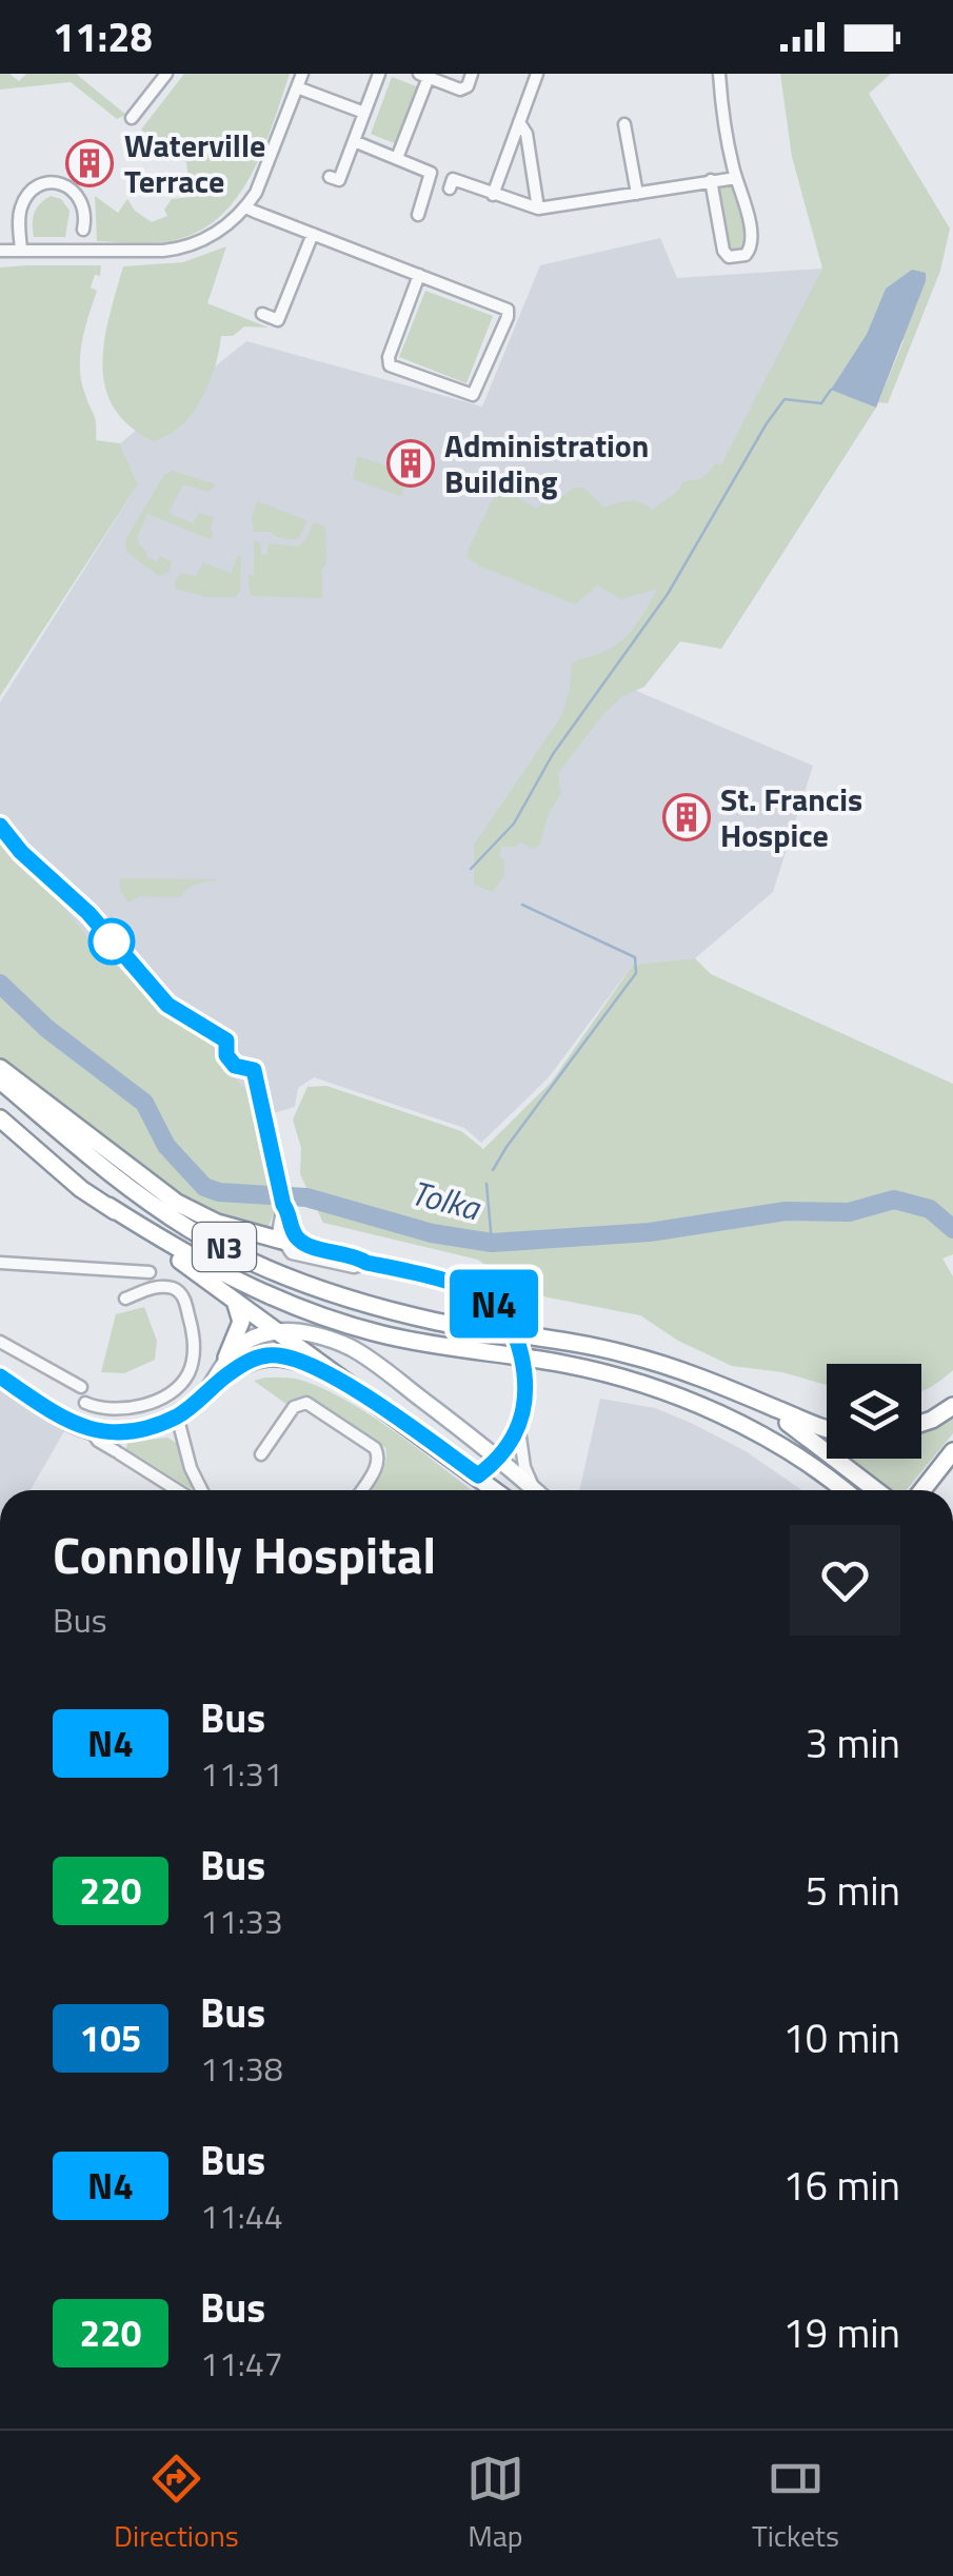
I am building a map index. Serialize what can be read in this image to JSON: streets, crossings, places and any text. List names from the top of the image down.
{
  "streets": {
    "highway": ["N3"]
  },
  "water": ["Tolka"],
  "places": {
    "building": ["Waterville Terrace", "Administration Building", "St. Francis Hospice"]
  },
  "lines": ["bus line N4"],
  "page": {
    "status": "11:28",
    "on_map": "N4",
    "heading": ["Connolly Hospital", "Bus"],
    "list": [
      {
        "mark": "N4",
        "name": "Bus",
        "note": "11:31",
        "value": "3 min"
      },
      {
        "mark": "220",
        "name": "Bus",
        "note": "11:33",
        "value": "5 min"
      },
      {
        "mark": "105",
        "name": "Bus",
        "note": "11:38",
        "value": "10 min"
      },
      {
        "mark": "N4",
        "name": "Bus",
        "note": "11:44",
        "value": "16 min"
      },
      {
        "mark": "220",
        "name": "Bus",
        "note": "11:47",
        "value": "19 min"
      }
    ],
    "tabs": ["Directions", "Map", "Tickets"]
  }
}
